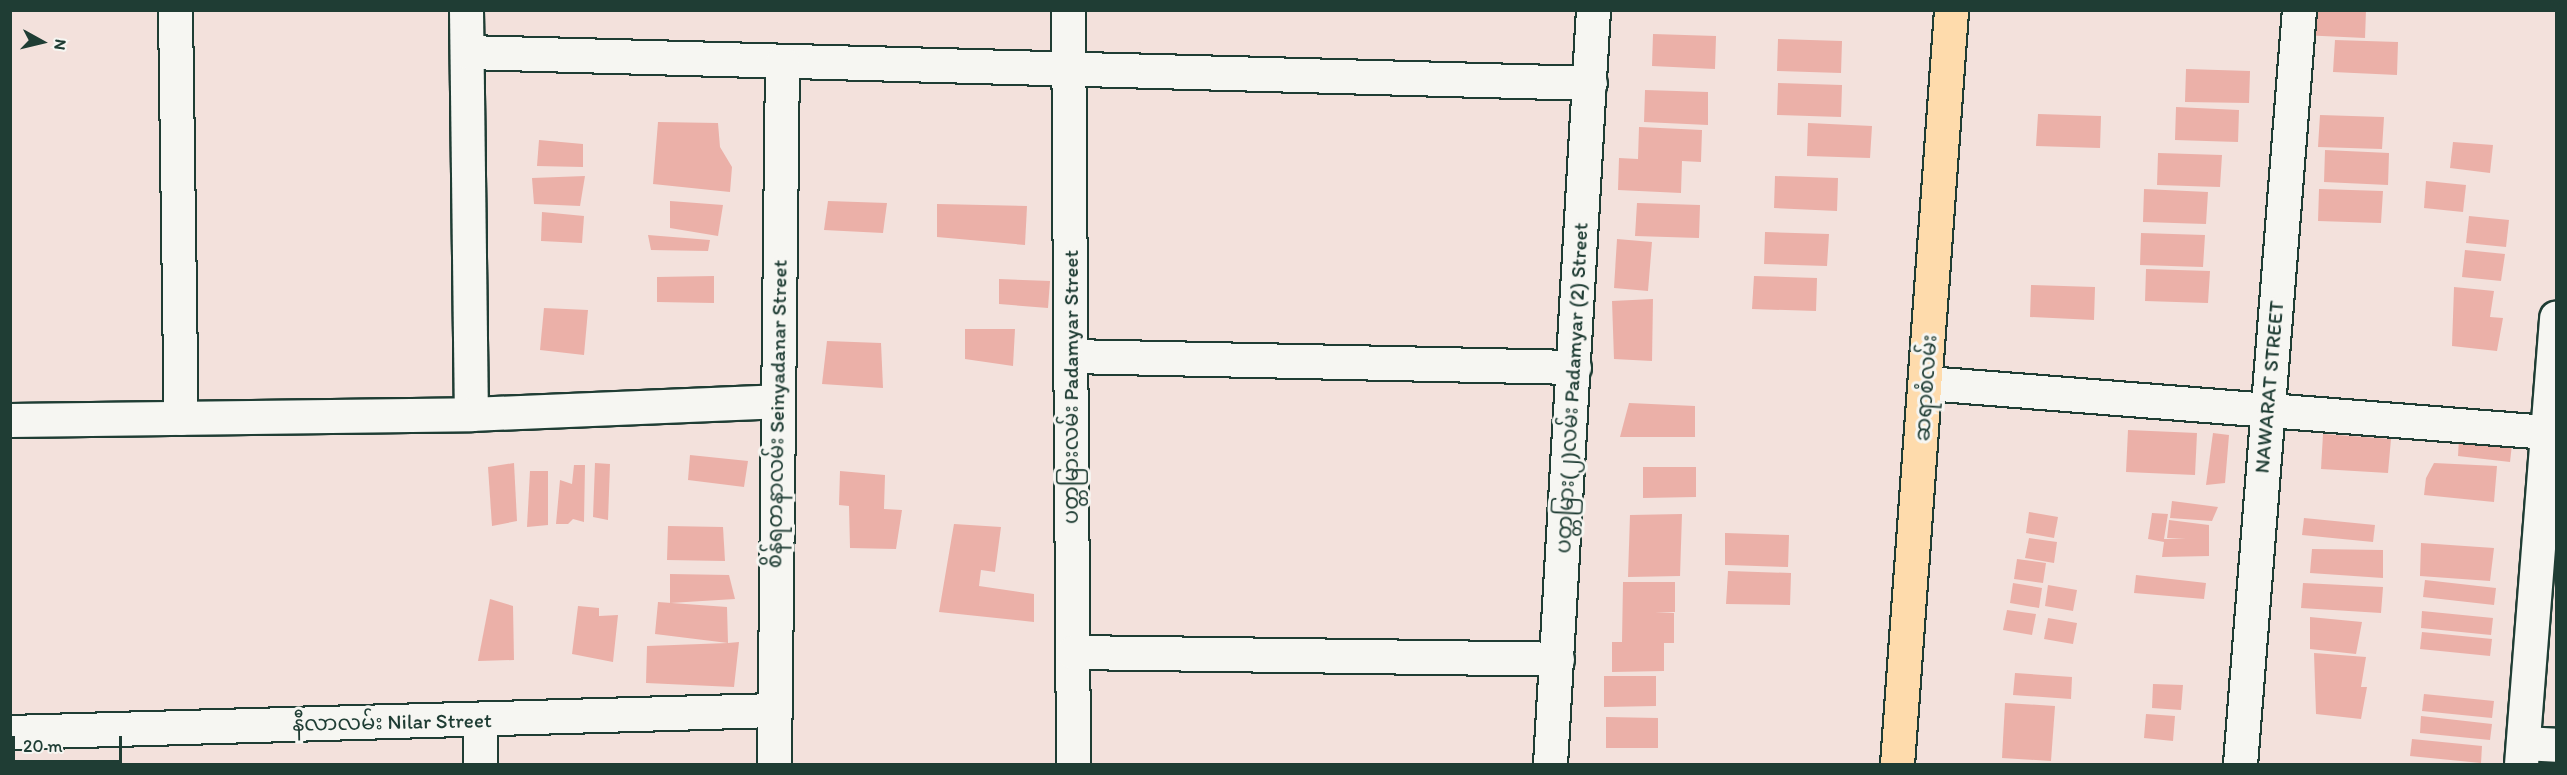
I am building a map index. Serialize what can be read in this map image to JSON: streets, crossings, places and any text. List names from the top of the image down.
{
  "streets": {
    "main road": ["ဆရာစံလမ်း"],
    "street": [
      "ပတ္တမြားလမ်း Padamyar Street",
      "NAWARAT STREET",
      "ပတ္တမြား(၂)လမ်း Padamyar (2) Street",
      "စိန်ရတနာလမ်း Seinyadanar Street",
      "နီလာလမ်း Nilar Street"
    ]
  },
  "crossings": [
    ["စိန်ရတနာလမ်း Seinyadanar Street", "နီလာလမ်း Nilar Street"]
  ],
  "scale_bar": "20 m",
  "north": "right"
}
